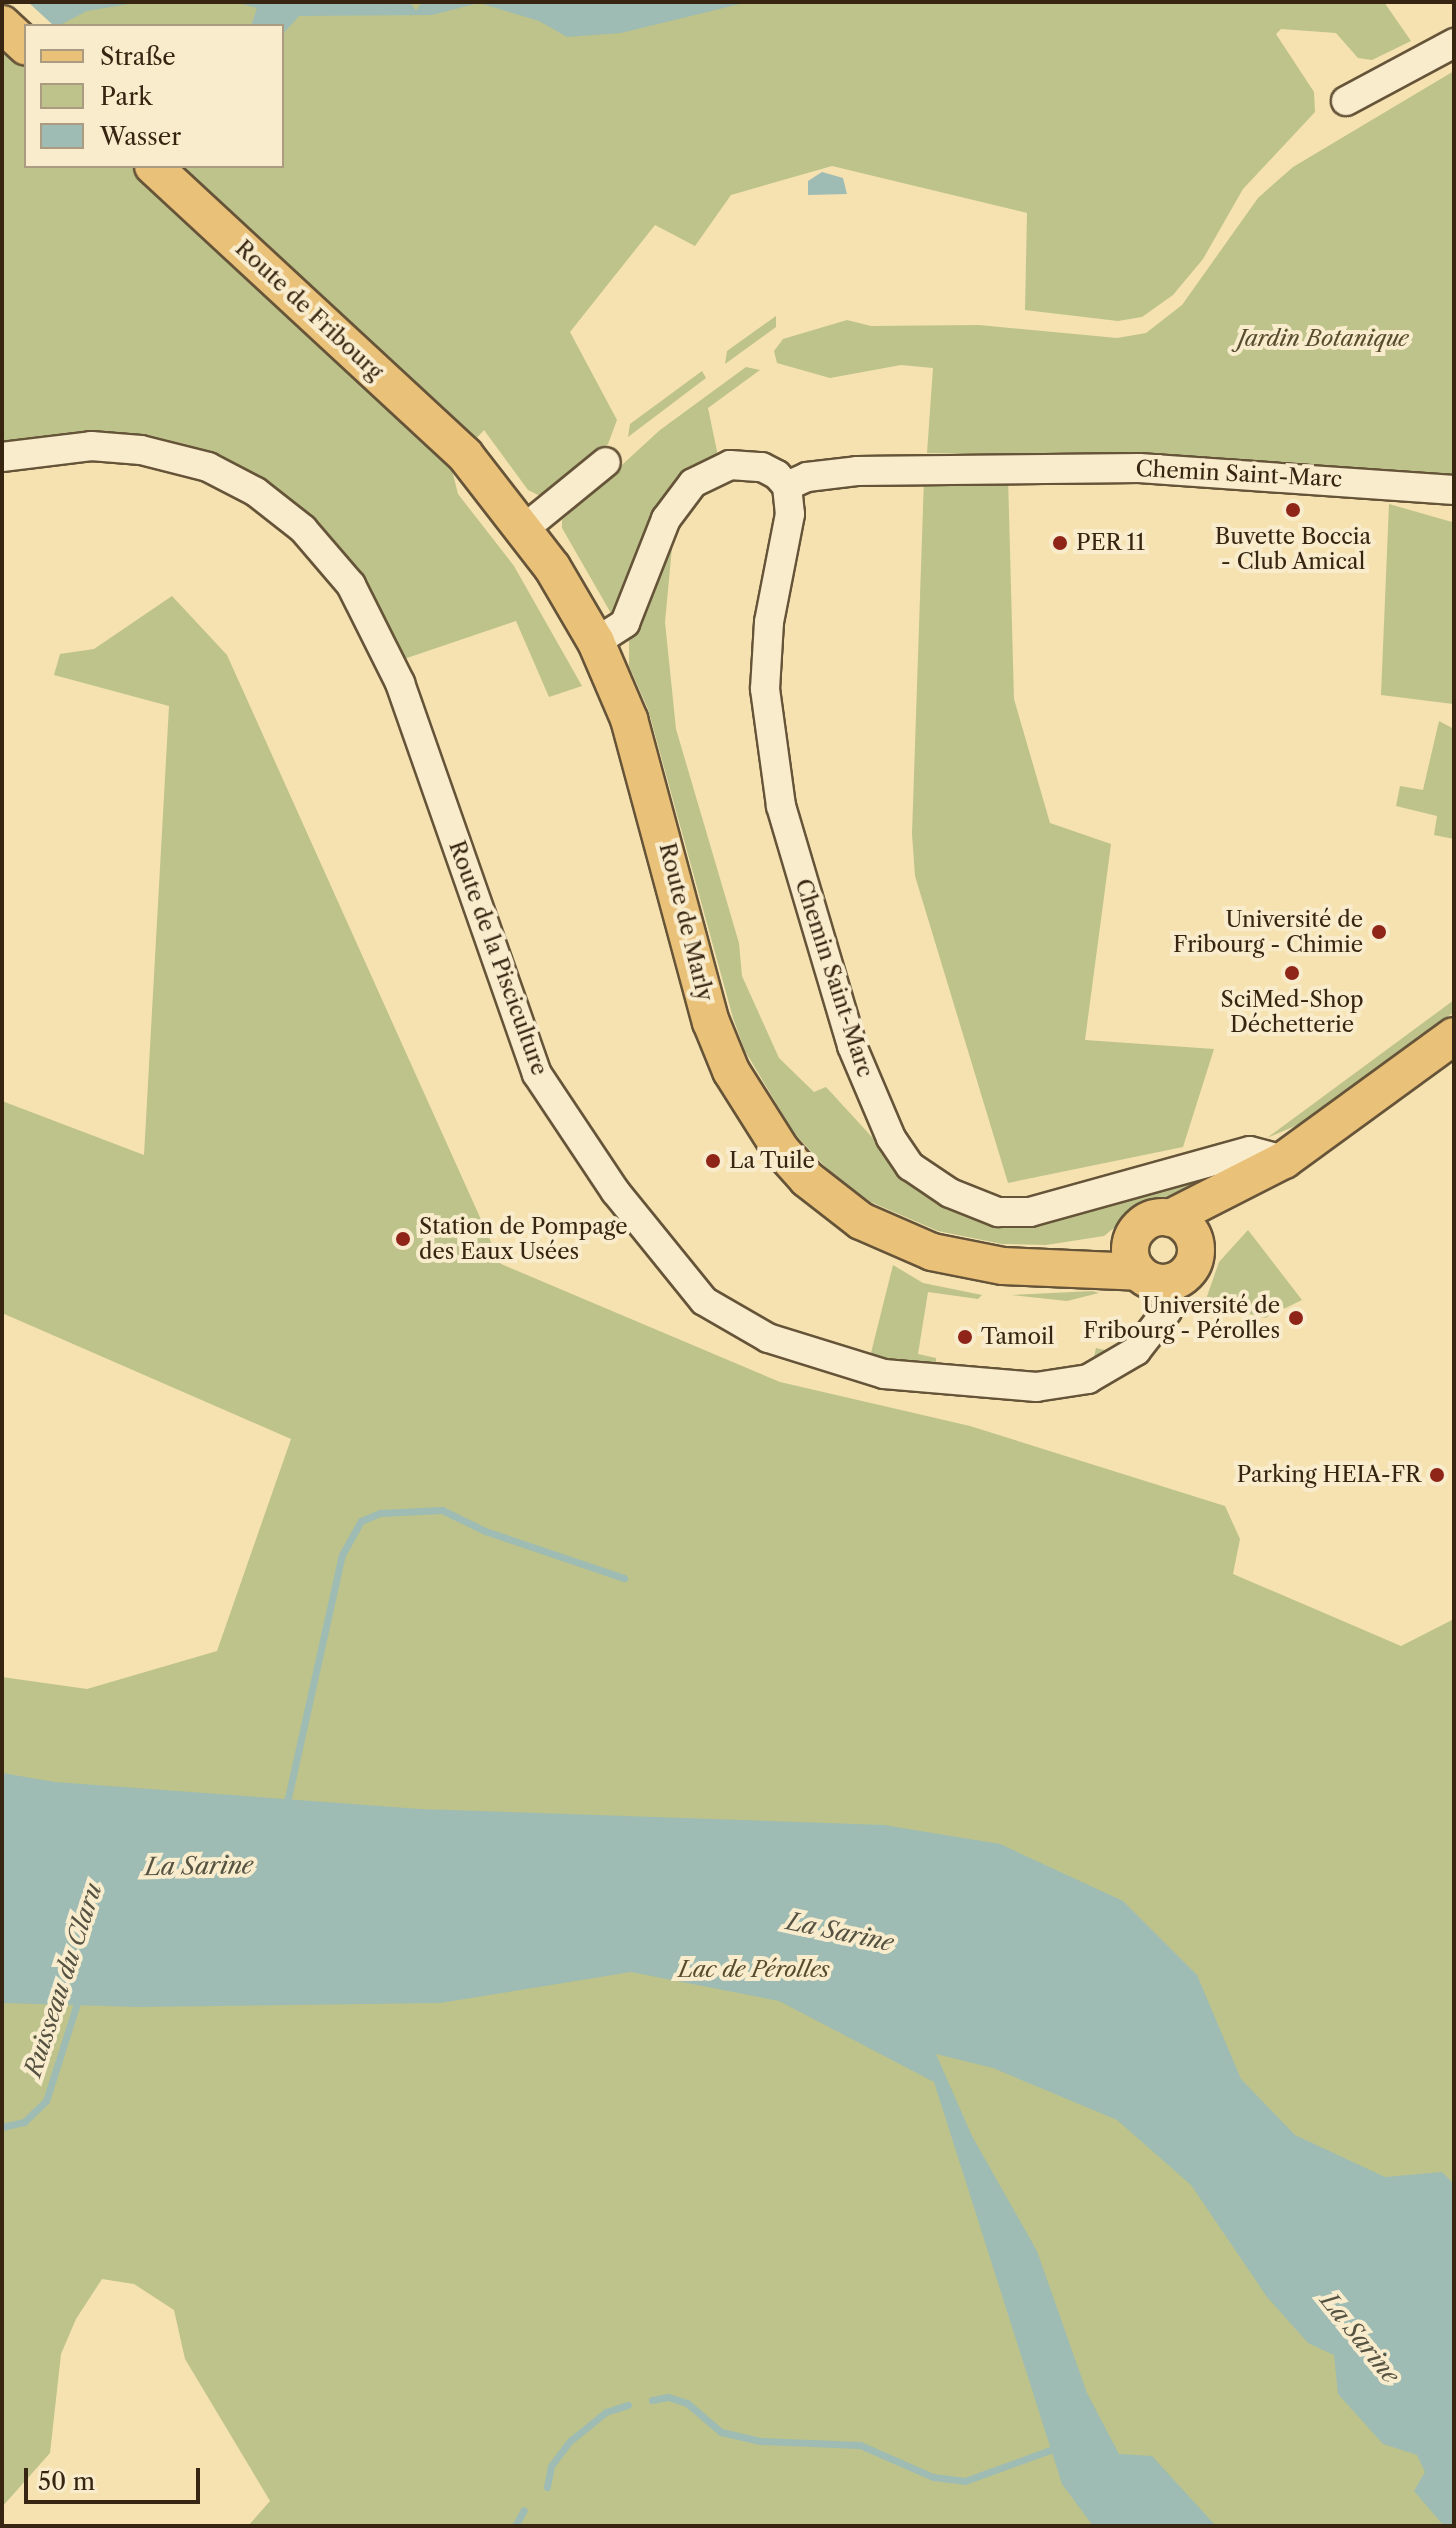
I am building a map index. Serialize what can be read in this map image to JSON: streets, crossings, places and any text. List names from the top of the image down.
{
  "streets": {
    "main road": ["Route de Fribourg", "Route de Marly"],
    "street": ["Chemin Saint-Marc", "Route de la Pisciculture"]
  },
  "crossings": [
    ["Route de Fribourg", "Route de Marly"],
    ["Route de Marly", "Route de la Pisciculture"]
  ],
  "water": ["La Sarine", "Ruisseau du Claru"],
  "parks": ["Jardin Botanique", "Lac de Pérolles"],
  "places": [
    "Buvette Boccia - Club Amical",
    "PER 11",
    "Université de Fribourg - Chimie",
    "SciMed-Shop Déchetterie",
    "La Tuile",
    "Station de Pompage des Eaux Usées",
    "Université de Fribourg - Pérolles",
    "Tamoil",
    "Parking HEIA-FR"
  ],
  "legend": ["Straße", "Park", "Wasser"],
  "scale_bar": "50 m"
}
